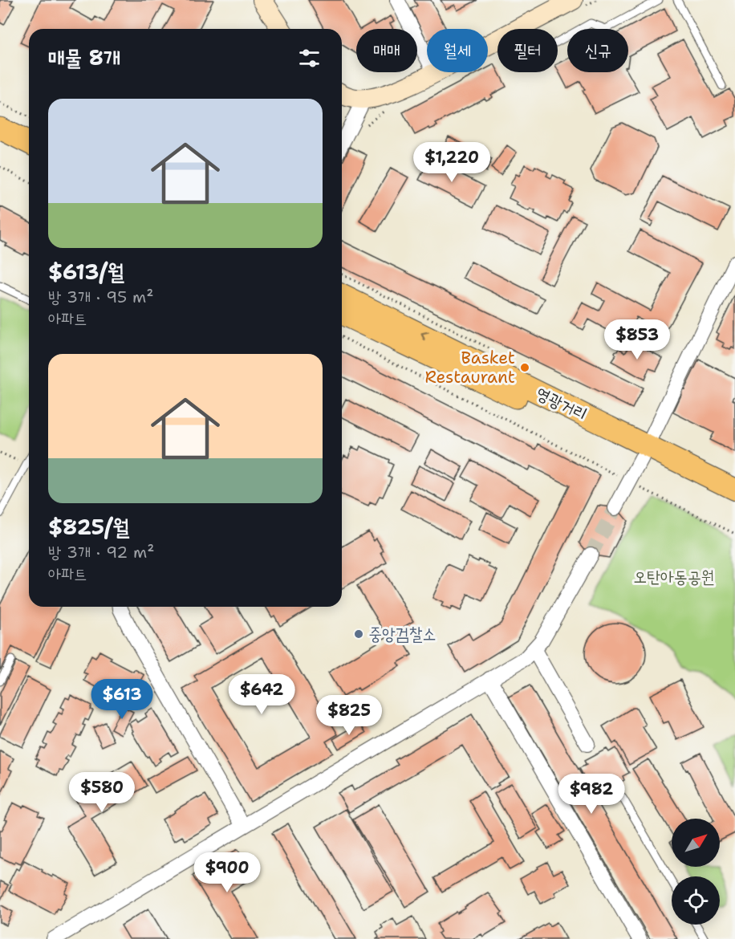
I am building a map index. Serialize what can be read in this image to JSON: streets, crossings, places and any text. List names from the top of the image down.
{
  "streets": {
    "main road": ["영광거리"]
  },
  "parks": ["오탄아동공원"],
  "places": ["Basket Restaurant", "중앙검찰소"],
  "north": "top right",
  "page": {
    "chip": [
      "매매",
      "월세",
      "필터",
      "신규"
    ],
    "heading": "매물 8개",
    "list": [
      {
        "name": "$613/월",
        "note": "방 3개 · 95 m² · 아파트"
      },
      {
        "name": "$825/월",
        "note": "방 3개 · 92 m² · 아파트"
      }
    ],
    "price": [
      "$1,220",
      "$853",
      "$642",
      "$613",
      "$825",
      "$580",
      "$982",
      "$900"
    ]
  }
}
